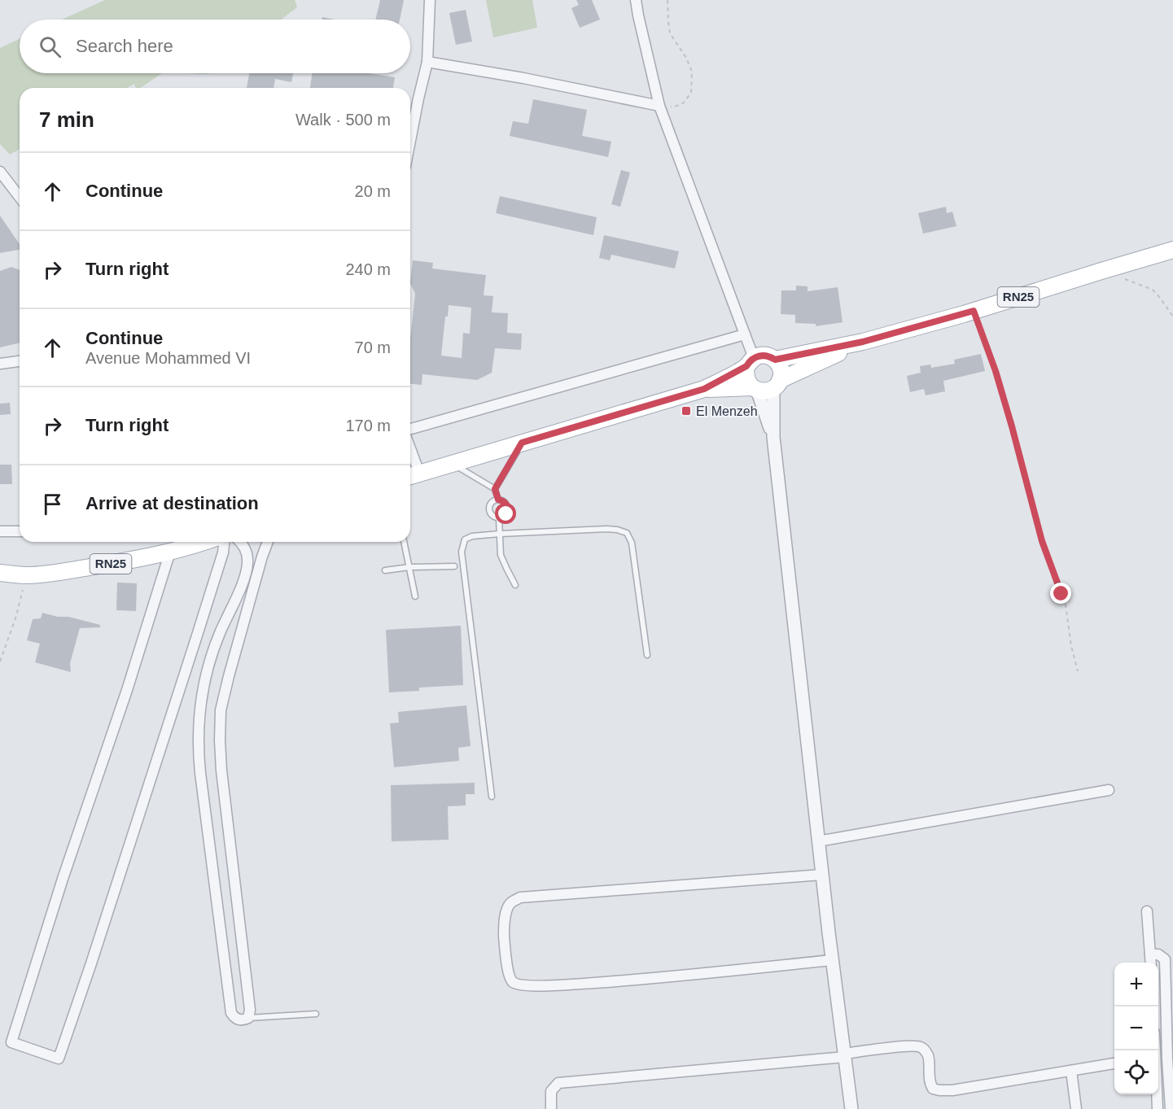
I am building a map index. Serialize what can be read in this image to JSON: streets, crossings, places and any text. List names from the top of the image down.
{
  "streets": {
    "main road": ["RN25"]
  },
  "places": {
    "transit": ["El Menzeh"]
  },
  "page": {
    "search": "Search here",
    "heading": ["7 min", "Walk · 500 m"],
    "list": [
      ["Continue", "20 m"],
      ["Turn right", "240 m"],
      ["Continue", "Avenue Mohammed VI", "70 m"],
      ["Turn right", "170 m"],
      "Arrive at destination"
    ],
    "map_buttons": ["+", "−"]
  }
}
